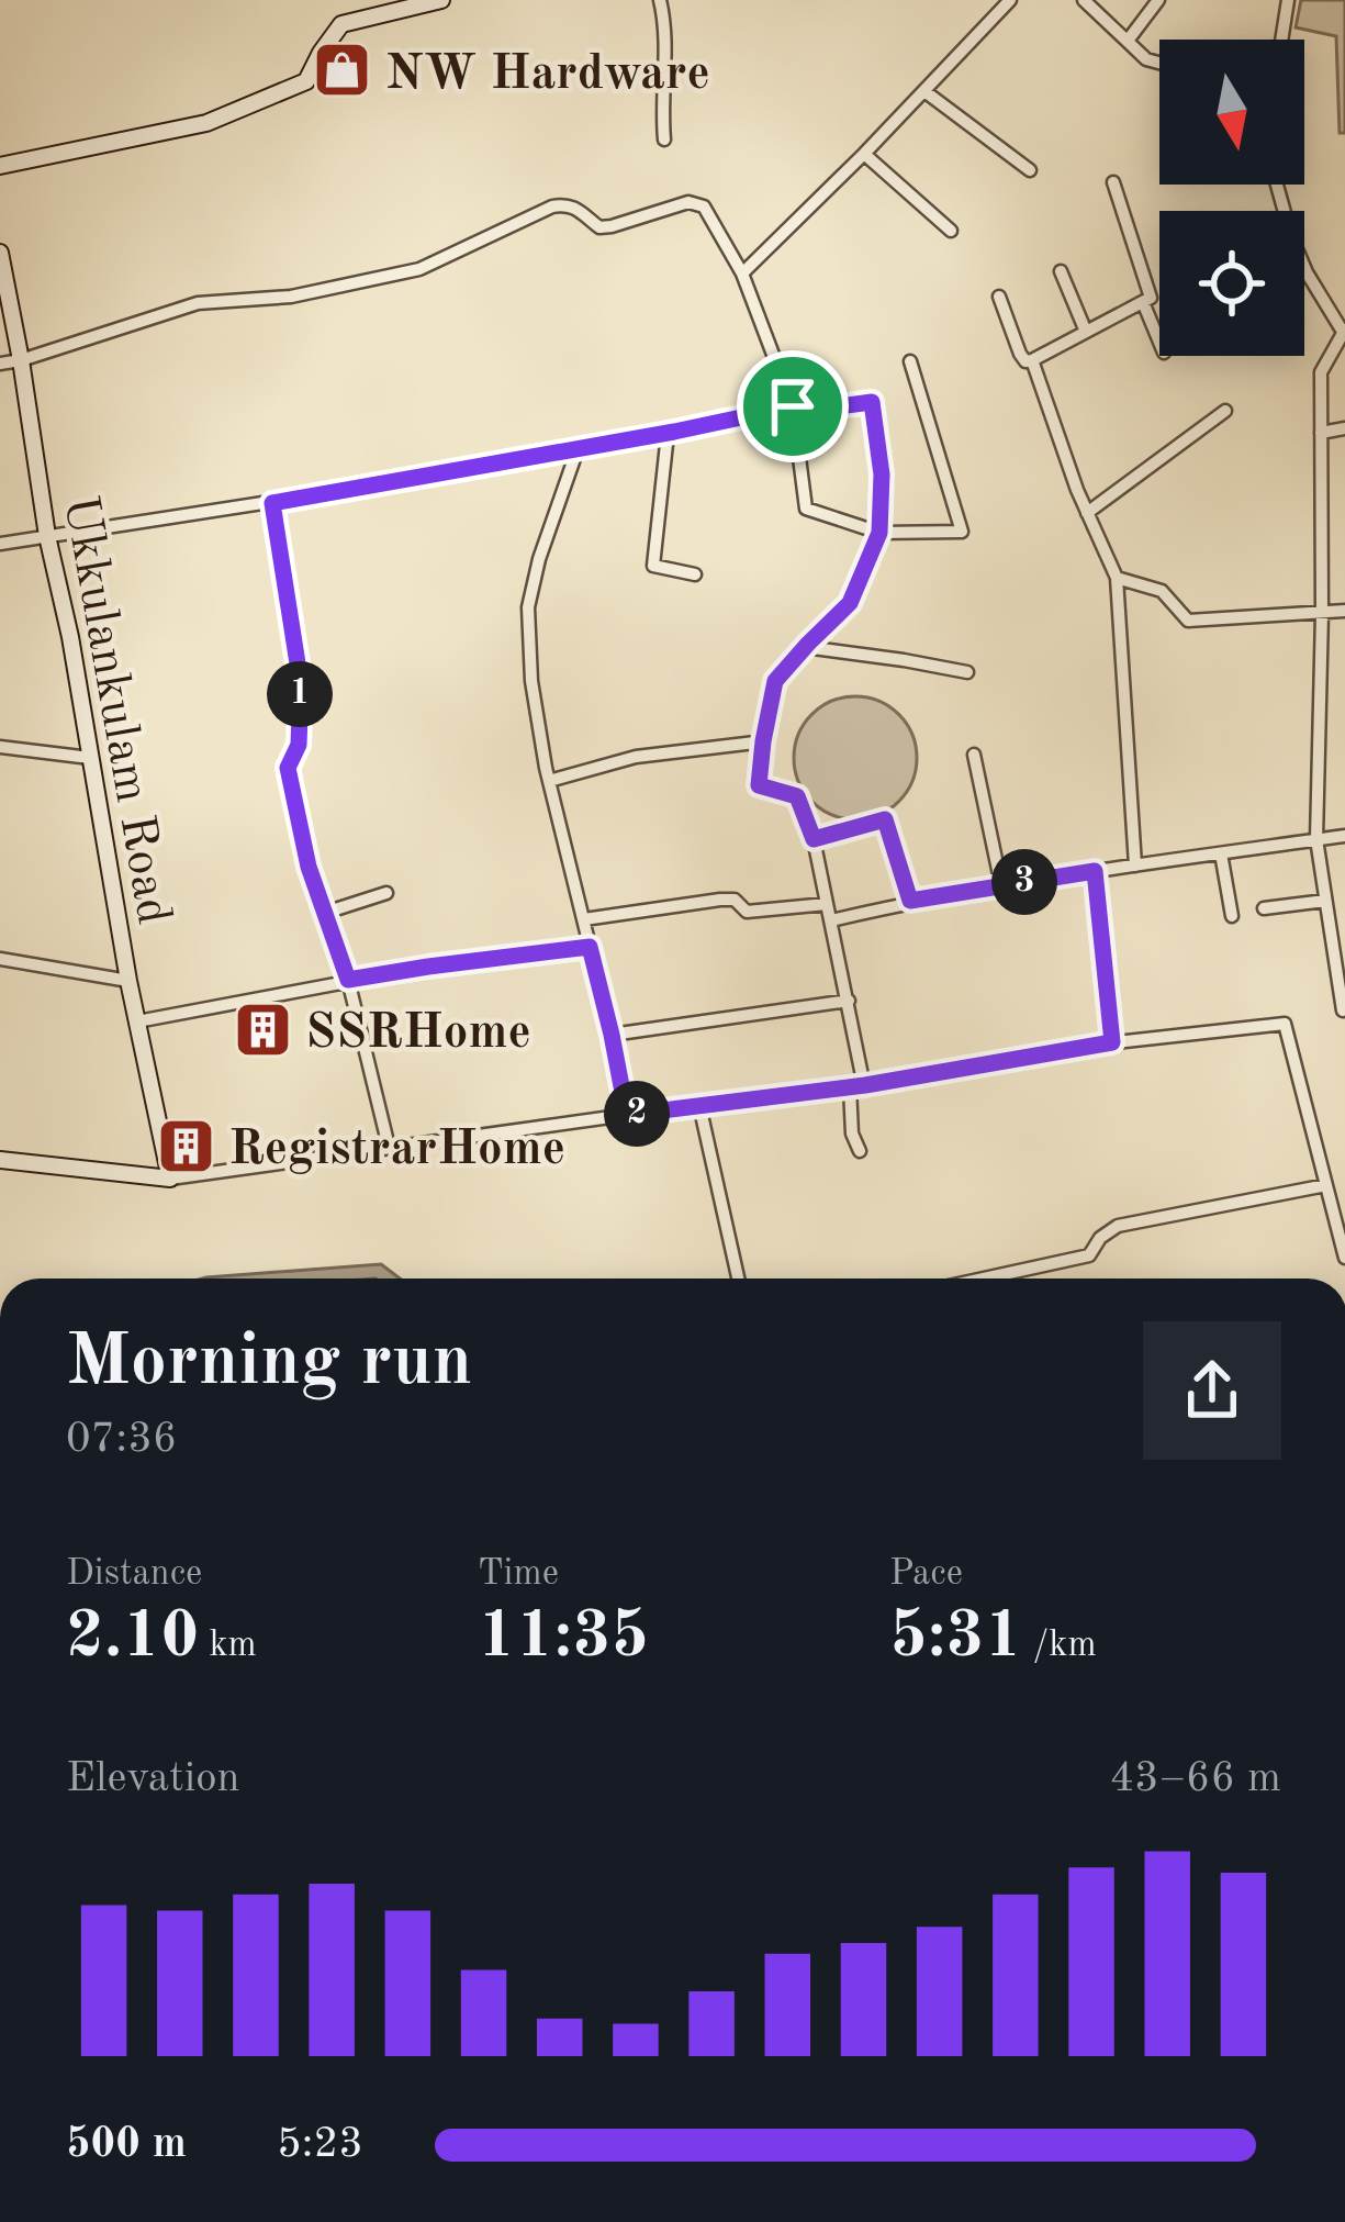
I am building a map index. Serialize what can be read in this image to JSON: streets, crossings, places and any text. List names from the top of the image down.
{
  "streets": {
    "street": ["Ukkulankulam Road"]
  },
  "places": {
    "shop": ["NW Hardware"],
    "building": ["SSRHome", "RegistrarHome"]
  },
  "north": "bottom",
  "page": {
    "pins": ["1", "3", "2"],
    "heading": ["Morning run", "07:36"],
    "stats": [
      ["Distance", "2.10 km"],
      ["Time", "11:35"],
      ["Pace", "5:31 /km"]
    ],
    "chart": ["Elevation", "43–66 m"],
    "list": [
      {
        "name": "500 m",
        "note": "5:23"
      }
    ]
  }
}
